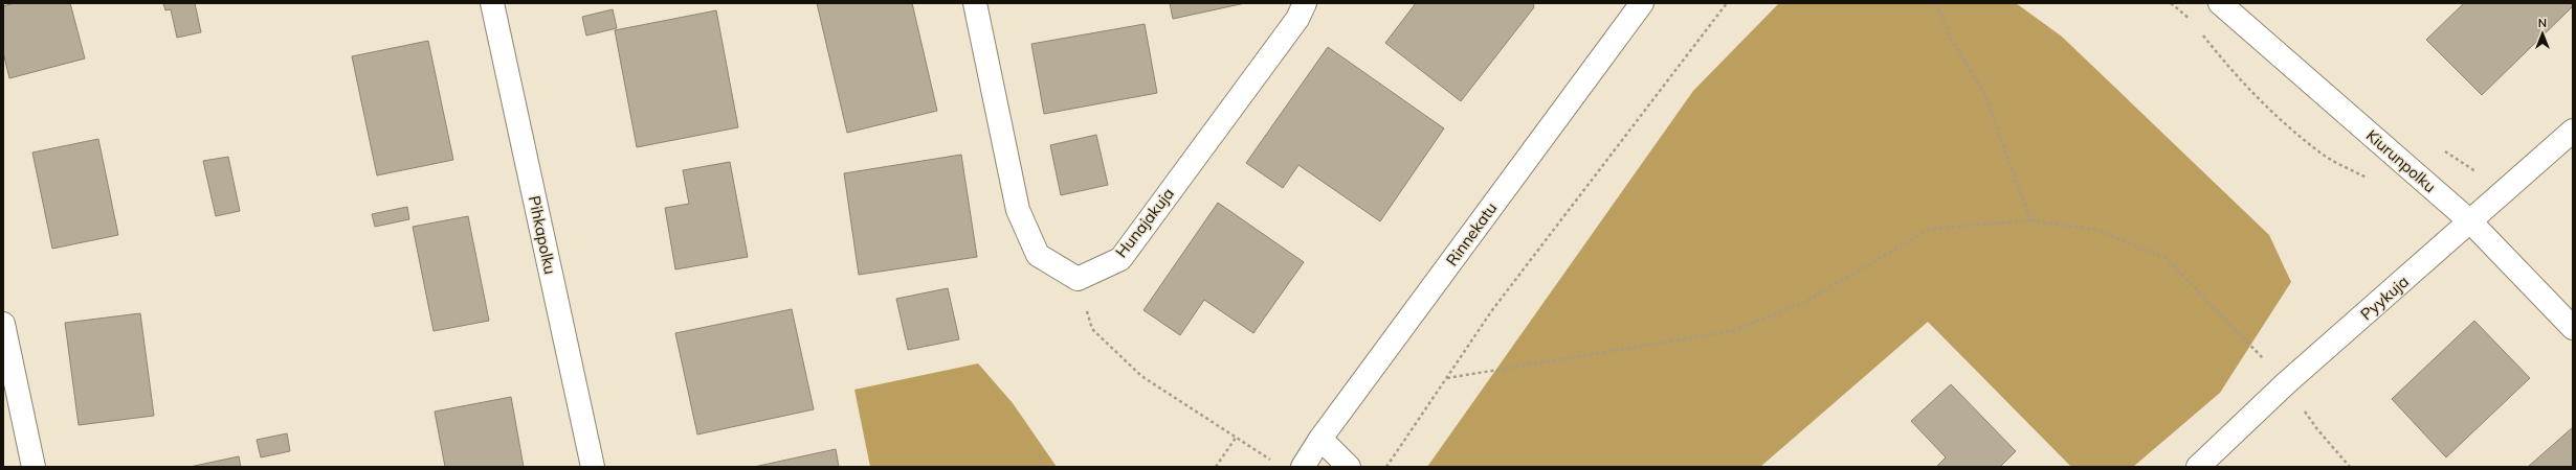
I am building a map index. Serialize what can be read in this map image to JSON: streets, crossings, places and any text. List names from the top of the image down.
{
  "streets": {
    "street": [
      "Kiurunpolku",
      "Hunajakuja",
      "Rinnekatu",
      "Pihkapolku",
      "Pyykuja"
    ]
  },
  "crossings": [
    ["Kiurunpolku", "Pyykuja"]
  ],
  "north": "top"
}
